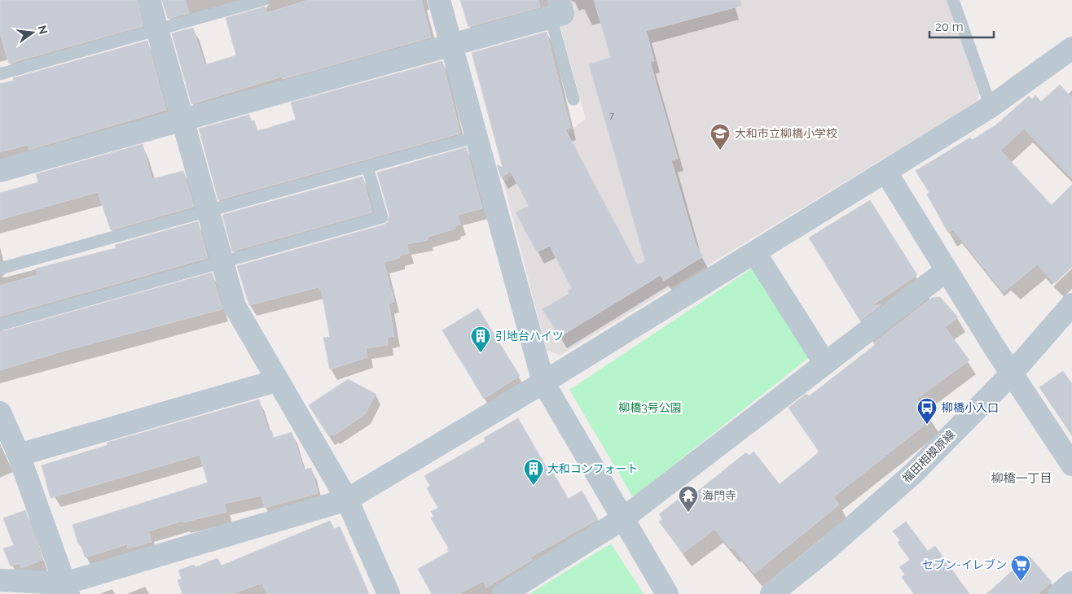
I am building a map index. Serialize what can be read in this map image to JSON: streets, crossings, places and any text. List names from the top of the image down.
{
  "streets": {
    "street": ["福田相模原線"]
  },
  "districts": ["柳橋一丁目"],
  "parks": ["柳橋3号公園"],
  "places": {
    "school or university": ["大和市立柳橋小学校"],
    "building": ["引地台ハイツ", "大和コンフォート"],
    "bus stop": ["柳橋小入口"],
    "temple": ["海門寺"],
    "supermarket": ["セブン-イレブン"]
  },
  "house_numbers": ["7"],
  "scale_bar": "20 m",
  "north": "right"
}
